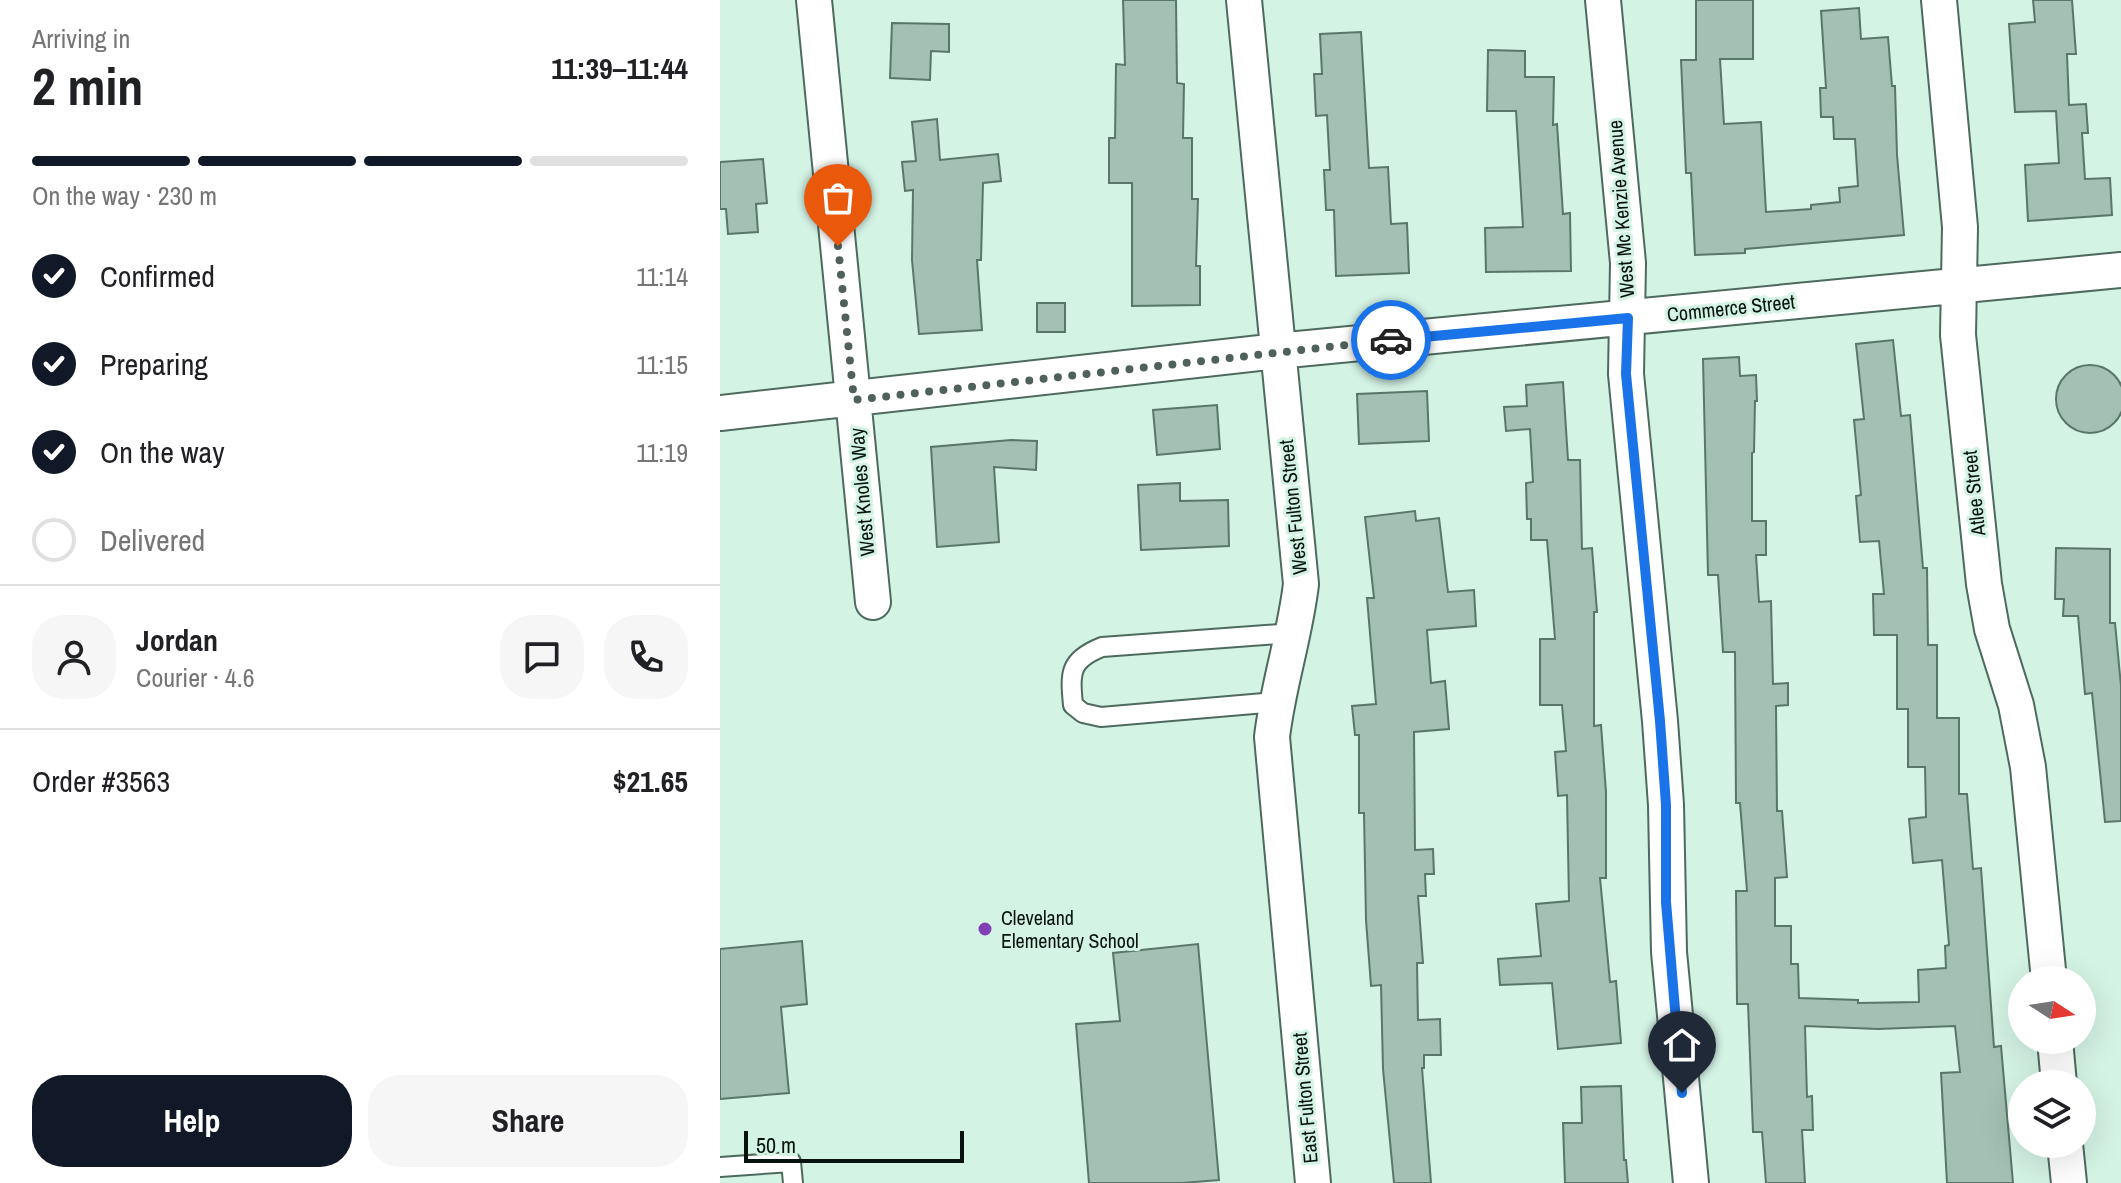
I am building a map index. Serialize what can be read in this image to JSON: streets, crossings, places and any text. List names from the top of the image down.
{
  "streets": {
    "street": [
      "West Mc Kenzie Avenue",
      "Commerce Street",
      "West Knoles Way",
      "Atlee Street",
      "West Fulton Street",
      "East Fulton Street"
    ]
  },
  "crossings": [
    ["West Mc Kenzie Avenue", "Commerce Street"],
    ["Commerce Street", "West Knoles Way"],
    ["Commerce Street", "Atlee Street"],
    ["Commerce Street", "West Fulton Street"],
    ["West Fulton Street", "East Fulton Street"]
  ],
  "places": ["Cleveland Elementary School"],
  "scale_bar": "50 m",
  "north": "right",
  "page": {
    "heading": ["2 min", "Arriving in", "11:39–11:44"],
    "panel": [
      "Jordan",
      "Courier · 4.6",
      "Order #3563",
      "$21.65"
    ],
    "bar": "On the way · 230 m",
    "list": [
      ["Confirmed", "11:14"],
      ["Preparing", "11:15"],
      ["On the way", "11:19"],
      "Delivered"
    ],
    "buttons": ["Help", "Share"],
    "scale": "50 m"
  }
}
